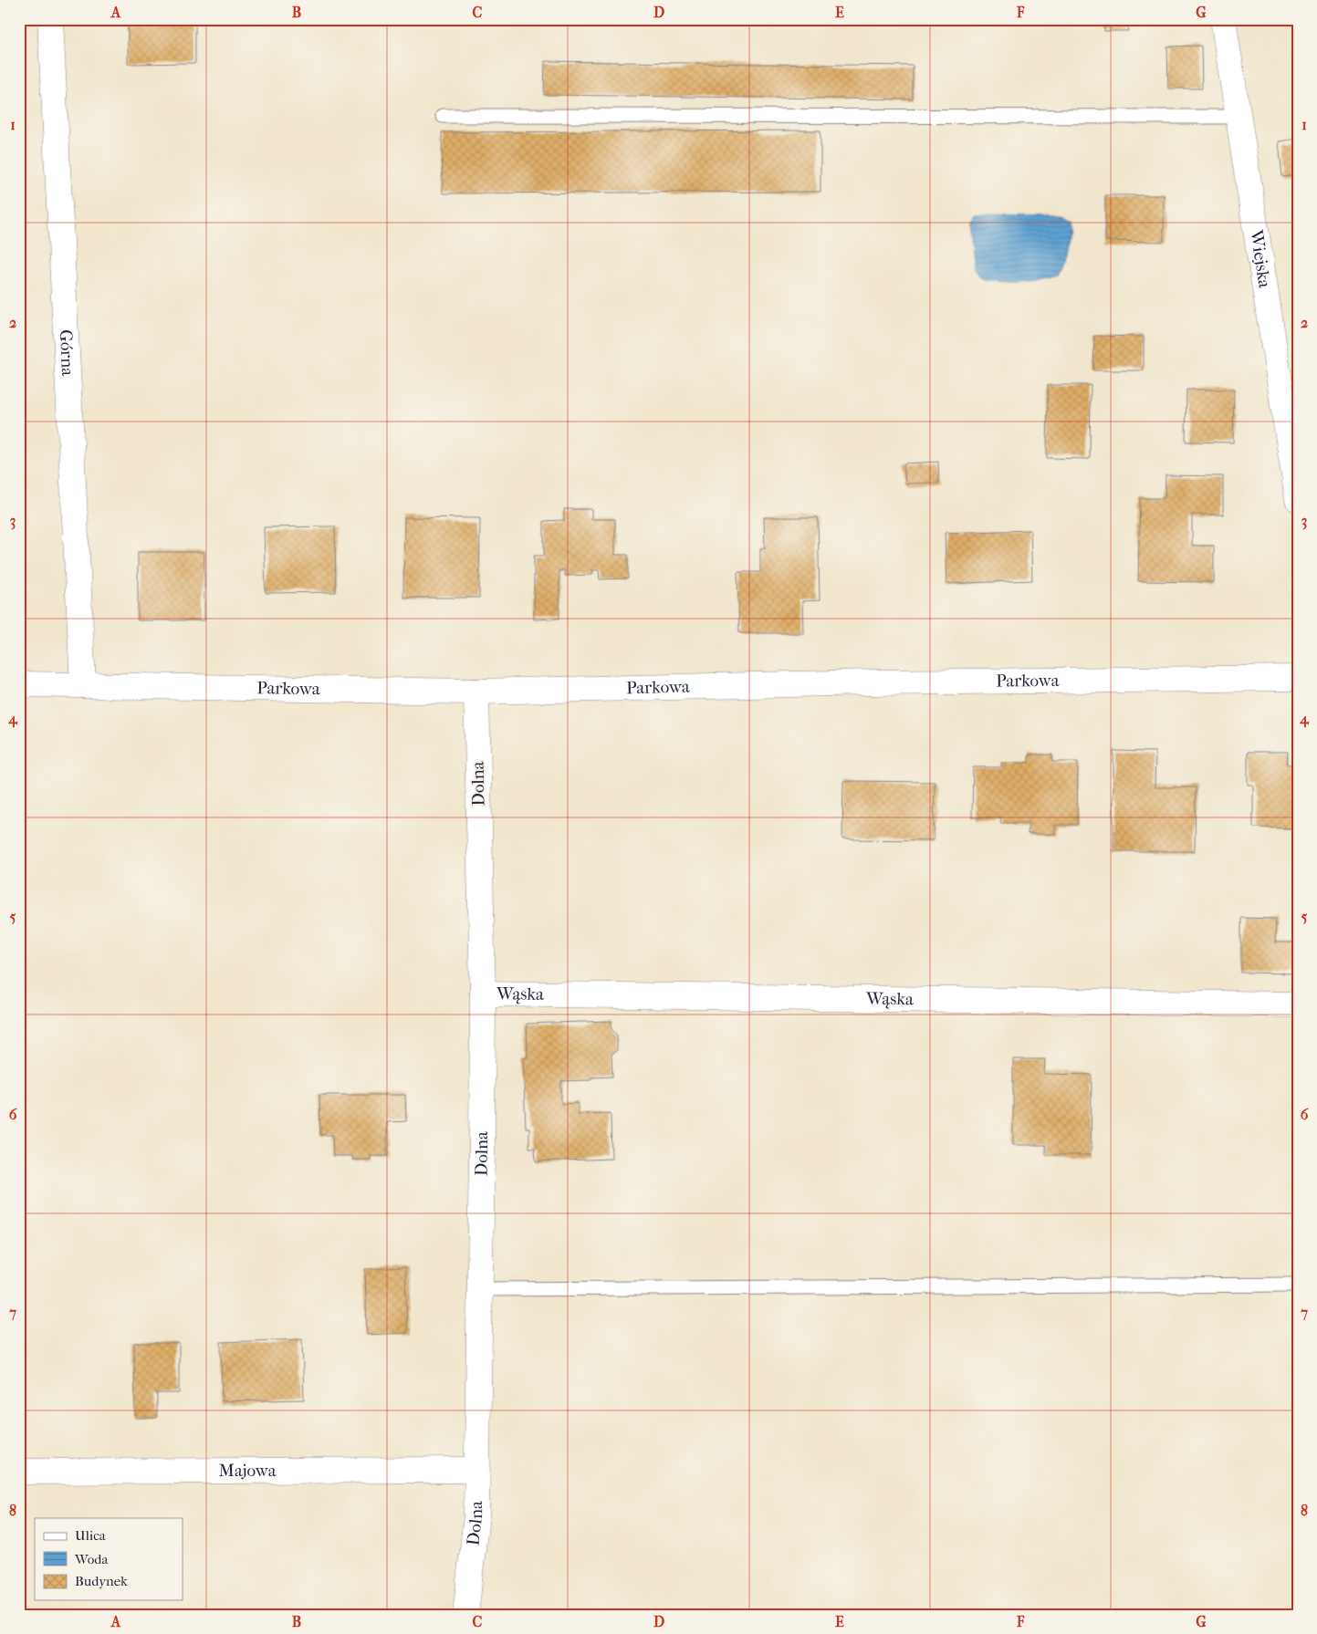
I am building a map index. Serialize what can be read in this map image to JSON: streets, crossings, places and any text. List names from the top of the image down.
{
  "streets": {
    "street": [
      "Wiejska",
      "Górna",
      "Parkowa",
      "Dolna",
      "Wąska",
      "Majowa"
    ]
  },
  "crossings": [
    ["Górna", "Parkowa"],
    ["Parkowa", "Dolna"],
    ["Dolna", "Wąska"],
    ["Dolna", "Majowa"]
  ],
  "legend": ["Ulica", "Woda", "Budynek"],
  "grid": {
    "columns": [
      "A",
      "B",
      "C",
      "D",
      "E",
      "F",
      "G"
    ],
    "rows": [
      "1",
      "2",
      "3",
      "4",
      "5",
      "6",
      "7",
      "8"
    ]
  }
}
